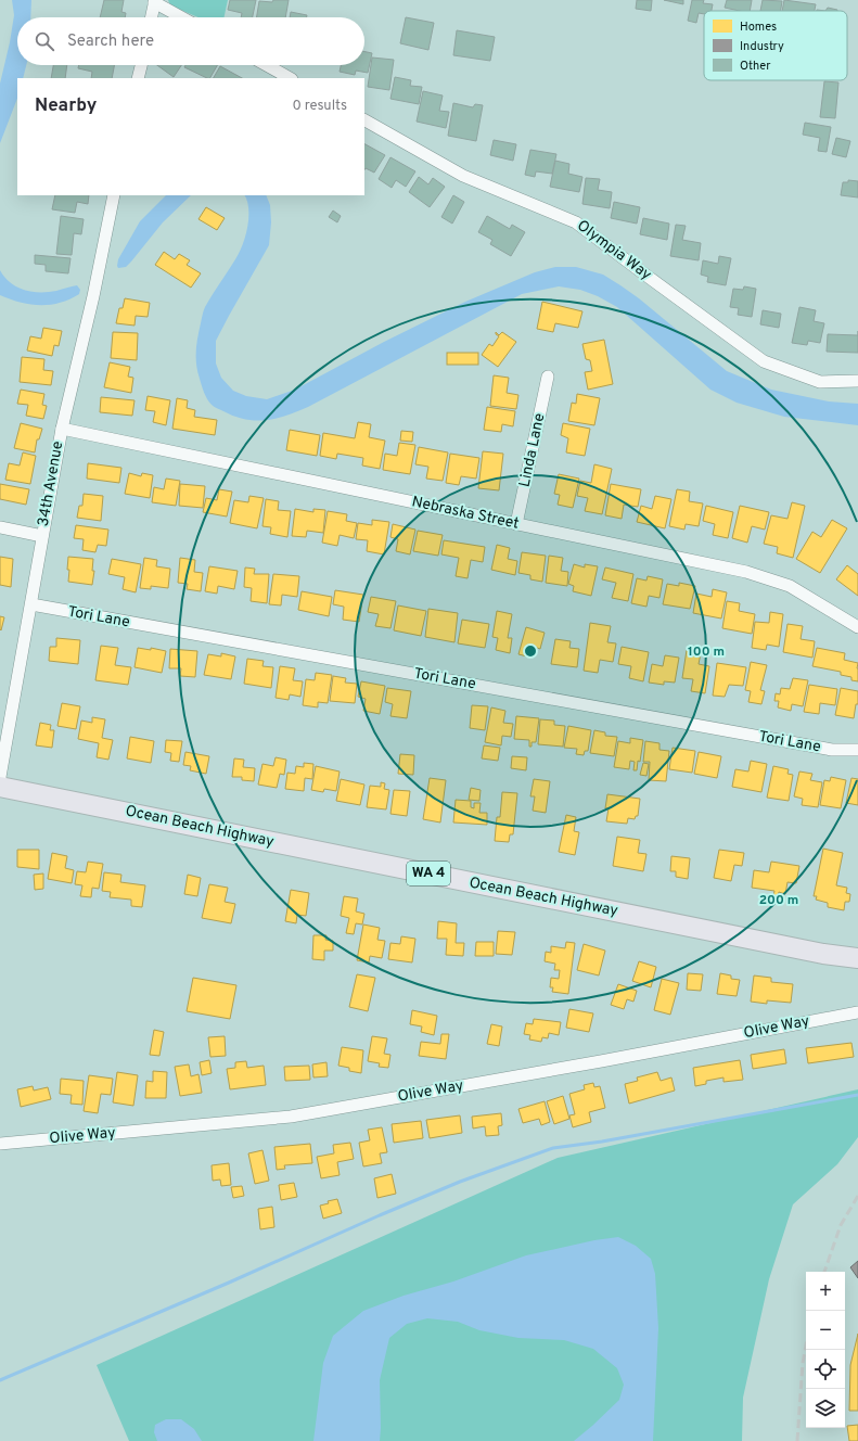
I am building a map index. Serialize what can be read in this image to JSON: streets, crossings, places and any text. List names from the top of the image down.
{
  "streets": {
    "main road": ["Ocean Beach Highway", "WA 4"],
    "street": [
      "Olympia Way",
      "Linda Lane",
      "34th Avenue",
      "Nebraska Street",
      "Tori Lane",
      "Olive Way"
    ]
  },
  "crossings": [
    ["Linda Lane", "Nebraska Street"],
    ["34th Avenue", "Nebraska Street"],
    ["34th Avenue", "Tori Lane"]
  ],
  "legend": ["Homes", "Industry", "Other"],
  "page": {
    "search": "Search here",
    "heading": ["Nearby", "0 results"],
    "map_buttons": ["+", "−"]
  },
  "rings": ["100 m", "200 m"]
}
